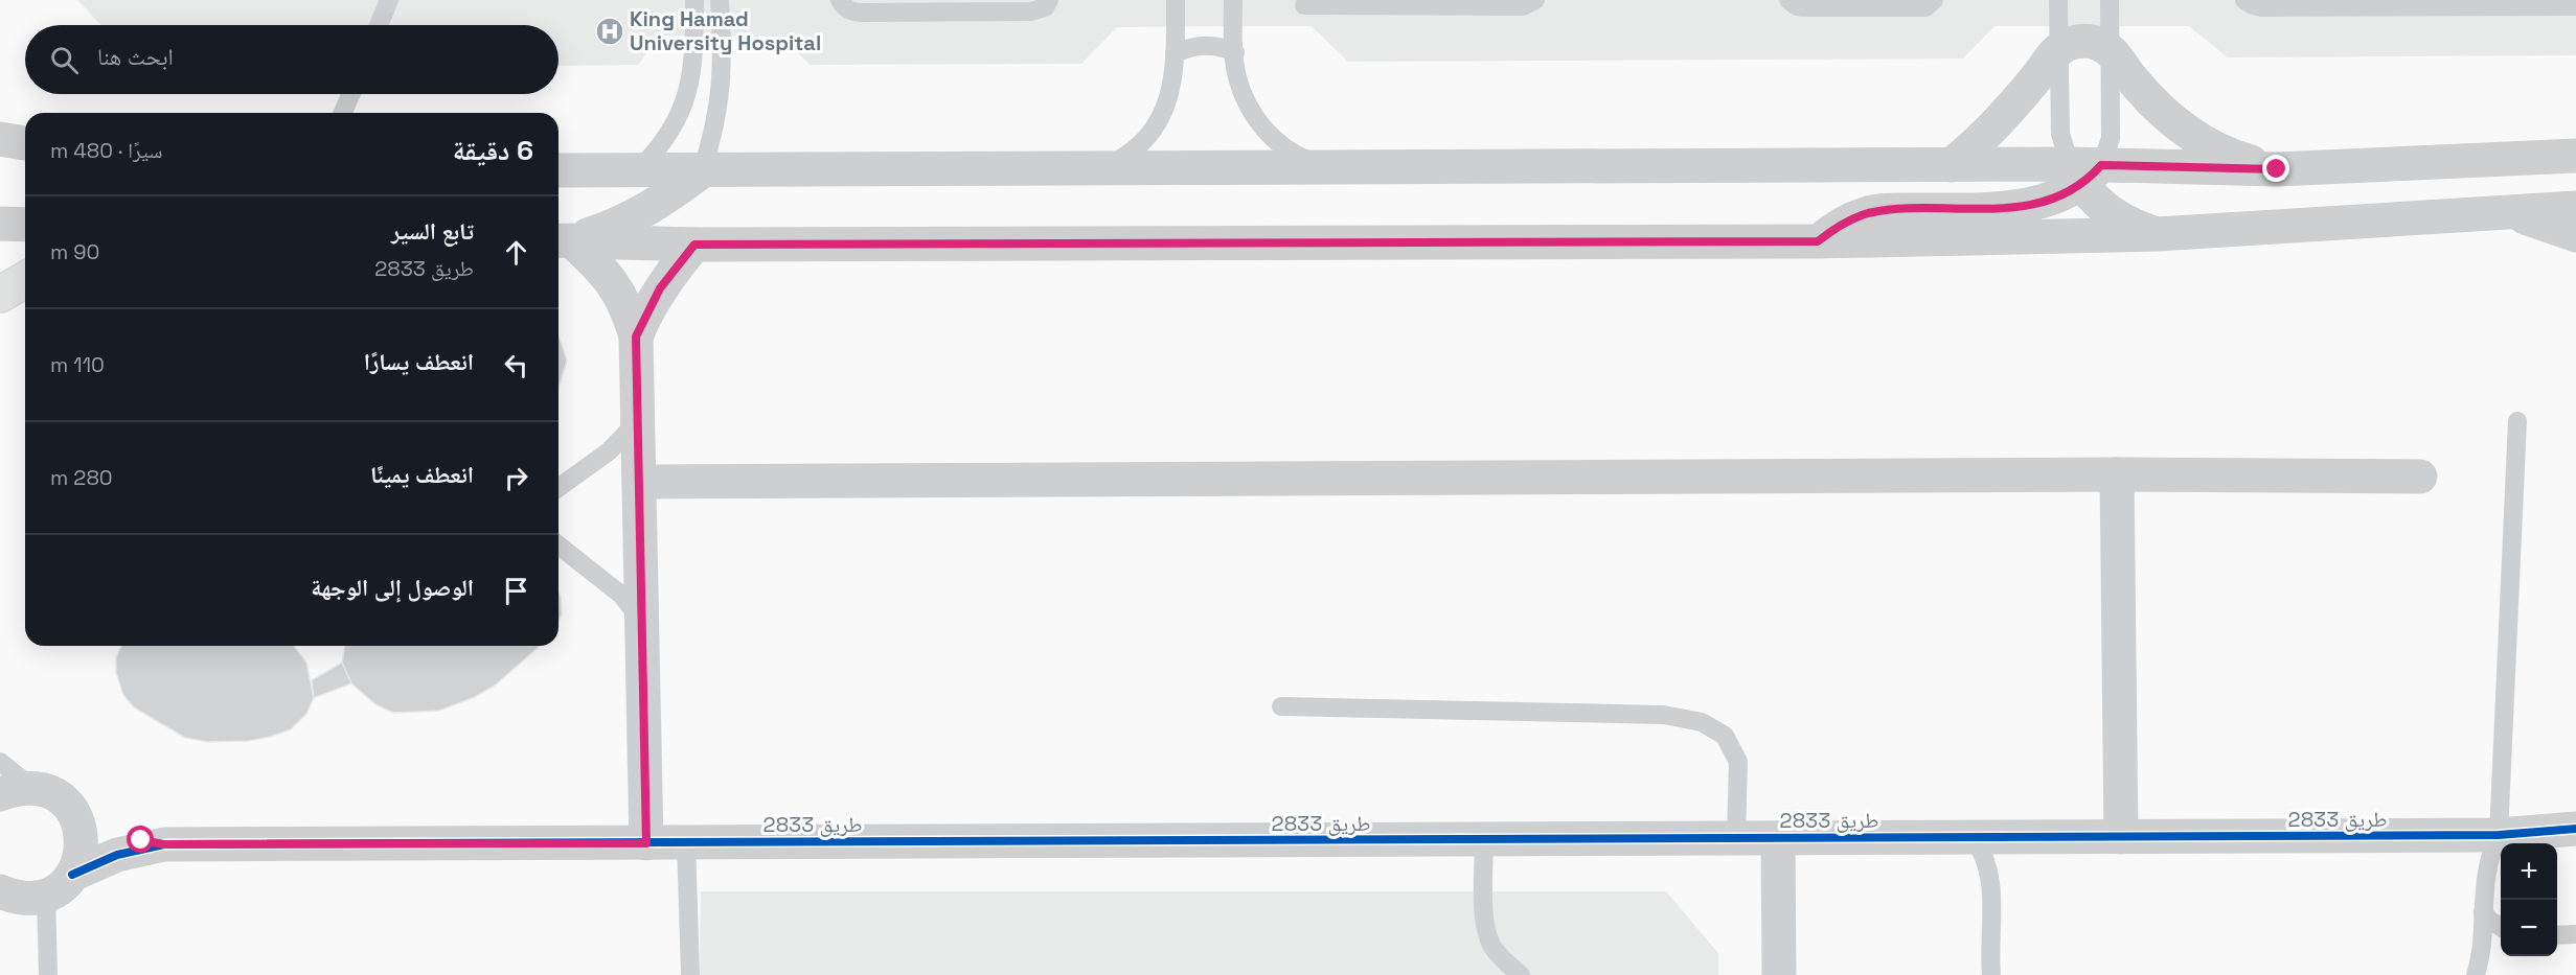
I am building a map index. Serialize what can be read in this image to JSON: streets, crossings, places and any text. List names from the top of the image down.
{
  "streets": {
    "street": ["طريق 2833"]
  },
  "places": {
    "hospital": ["King Hamad University Hospital"]
  },
  "page": {
    "search": "ابحث هنا",
    "heading": ["6 دقيقة", "سيرًا · 480 m"],
    "list": [
      ["تابع السير", "طريق 2833", "90 m"],
      ["انعطف يسارًا", "110 m"],
      ["انعطف يمينًا", "280 m"],
      "الوصول إلى الوجهة"
    ],
    "map_buttons": ["+", "−"]
  }
}
